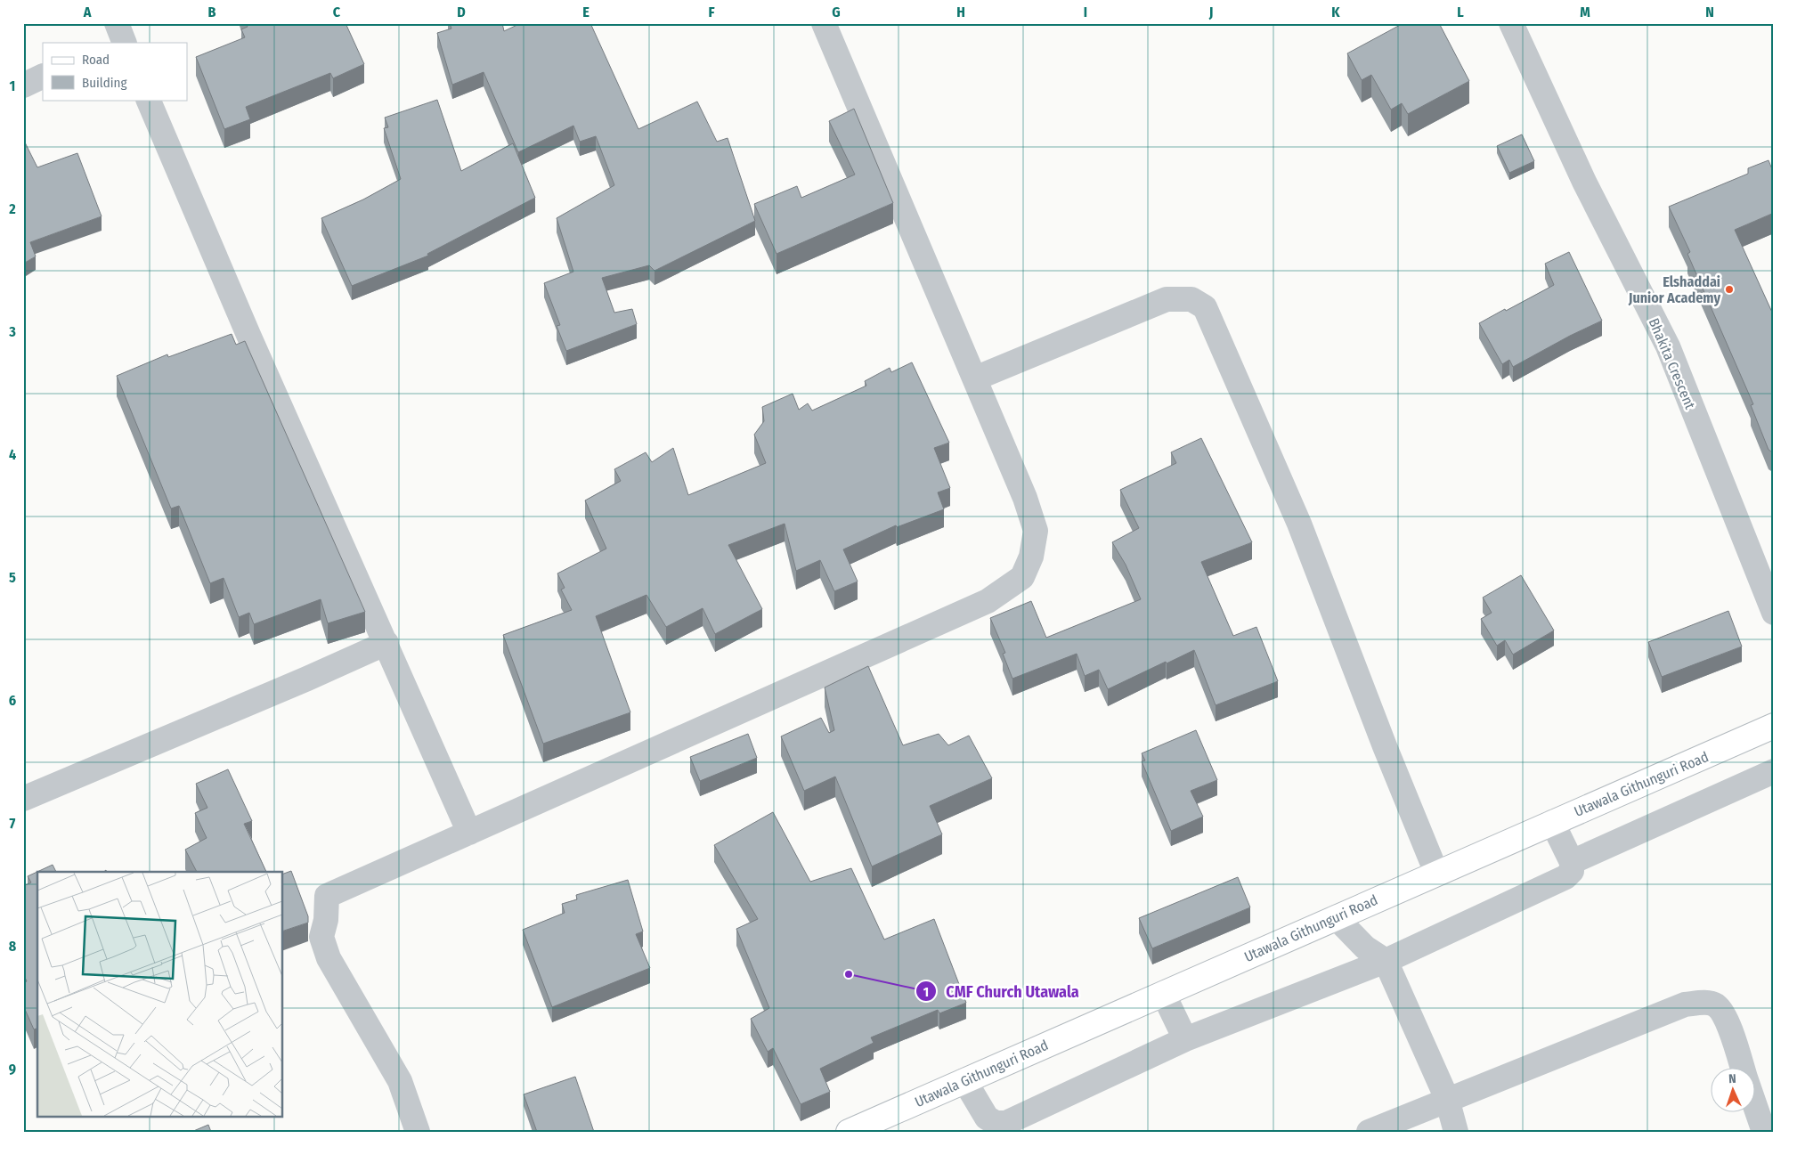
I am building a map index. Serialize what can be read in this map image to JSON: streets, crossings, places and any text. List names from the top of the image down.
{
  "streets": {
    "street": ["Bhakita Crescent", "Utawala Githunguri Road"]
  },
  "places": ["Elshaddai Junior Academy", "CMF Church Utawala"],
  "legend": ["Road", "Building"],
  "north": "top",
  "grid": {
    "columns": [
      "A",
      "B",
      "C",
      "D",
      "E",
      "F",
      "G",
      "H",
      "I",
      "J",
      "K",
      "L",
      "M",
      "N"
    ],
    "rows": [
      "1",
      "2",
      "3",
      "4",
      "5",
      "6",
      "7",
      "8",
      "9"
    ]
  }
}
